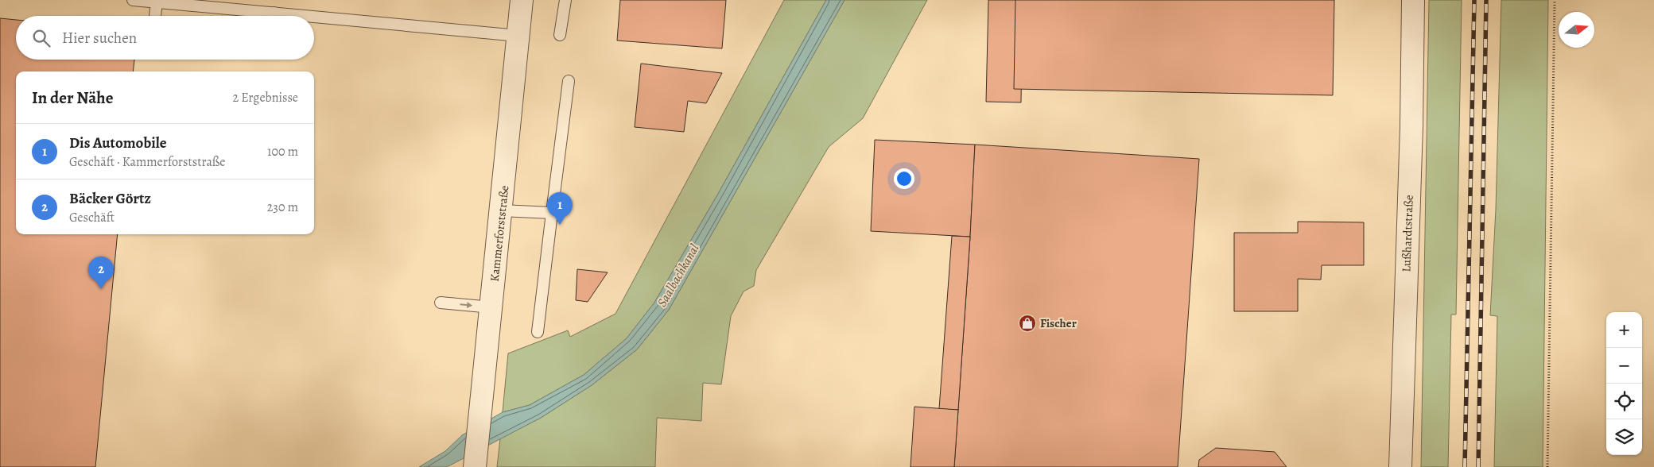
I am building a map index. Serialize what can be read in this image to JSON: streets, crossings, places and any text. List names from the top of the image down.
{
  "streets": {
    "street": ["Kammerforststraße", "Lußhardtstraße"]
  },
  "water": ["Saalbachkanal"],
  "places": {
    "shop": ["Fischer"]
  },
  "north": "right",
  "page": {
    "search": "Hier suchen",
    "heading": ["In der Nähe", "2 Ergebnisse"],
    "list": [
      {
        "mark": "1",
        "name": "Dis Automobile",
        "note": "Geschäft · Kammerforststraße",
        "value": "100 m"
      },
      {
        "mark": "2",
        "name": "Bäcker Görtz",
        "note": "Geschäft",
        "value": "230 m"
      }
    ],
    "pins": ["1", "2"],
    "map_buttons": ["+", "−"]
  }
}
